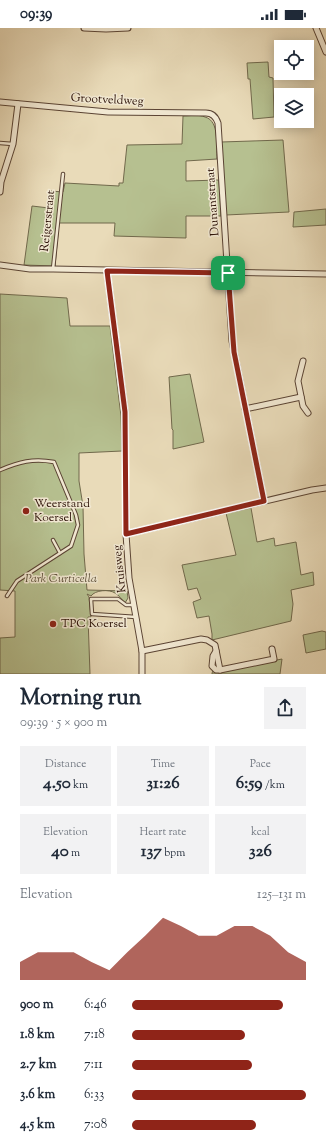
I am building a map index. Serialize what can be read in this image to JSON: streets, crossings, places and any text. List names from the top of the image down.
{
  "streets": {
    "street": [
      "Grootveldweg",
      "Dunantstraat",
      "Reigerstraat",
      "Kruisweg"
    ]
  },
  "crossings": [
    ["Grootveldweg", "Dunantstraat"],
    ["Dunantstraat", "Reigerstraat"],
    ["Reigerstraat", "Kruisweg"]
  ],
  "parks": ["Park Curticella"],
  "places": ["Weerstand Koersel", "TPC Koersel"],
  "page": {
    "status": "09:39",
    "heading": ["Morning run", "09:39 · 5 × 900 m"],
    "stats": [
      ["Distance", "4.50 km"],
      ["Time", "31:26"],
      ["Pace", "6:59 /km"],
      ["Elevation", "40 m"],
      ["Heart rate", "137 bpm"],
      ["kcal", "326"]
    ],
    "chart": ["Elevation", "125–131 m"],
    "list": [
      {
        "name": "900 m",
        "note": "6:46"
      },
      {
        "name": "1.8 km",
        "note": "7:18"
      },
      {
        "name": "2.7 km",
        "note": "7:11"
      },
      {
        "name": "3.6 km",
        "note": "6:33"
      },
      {
        "name": "4.5 km",
        "note": "7:08"
      }
    ]
  }
}
